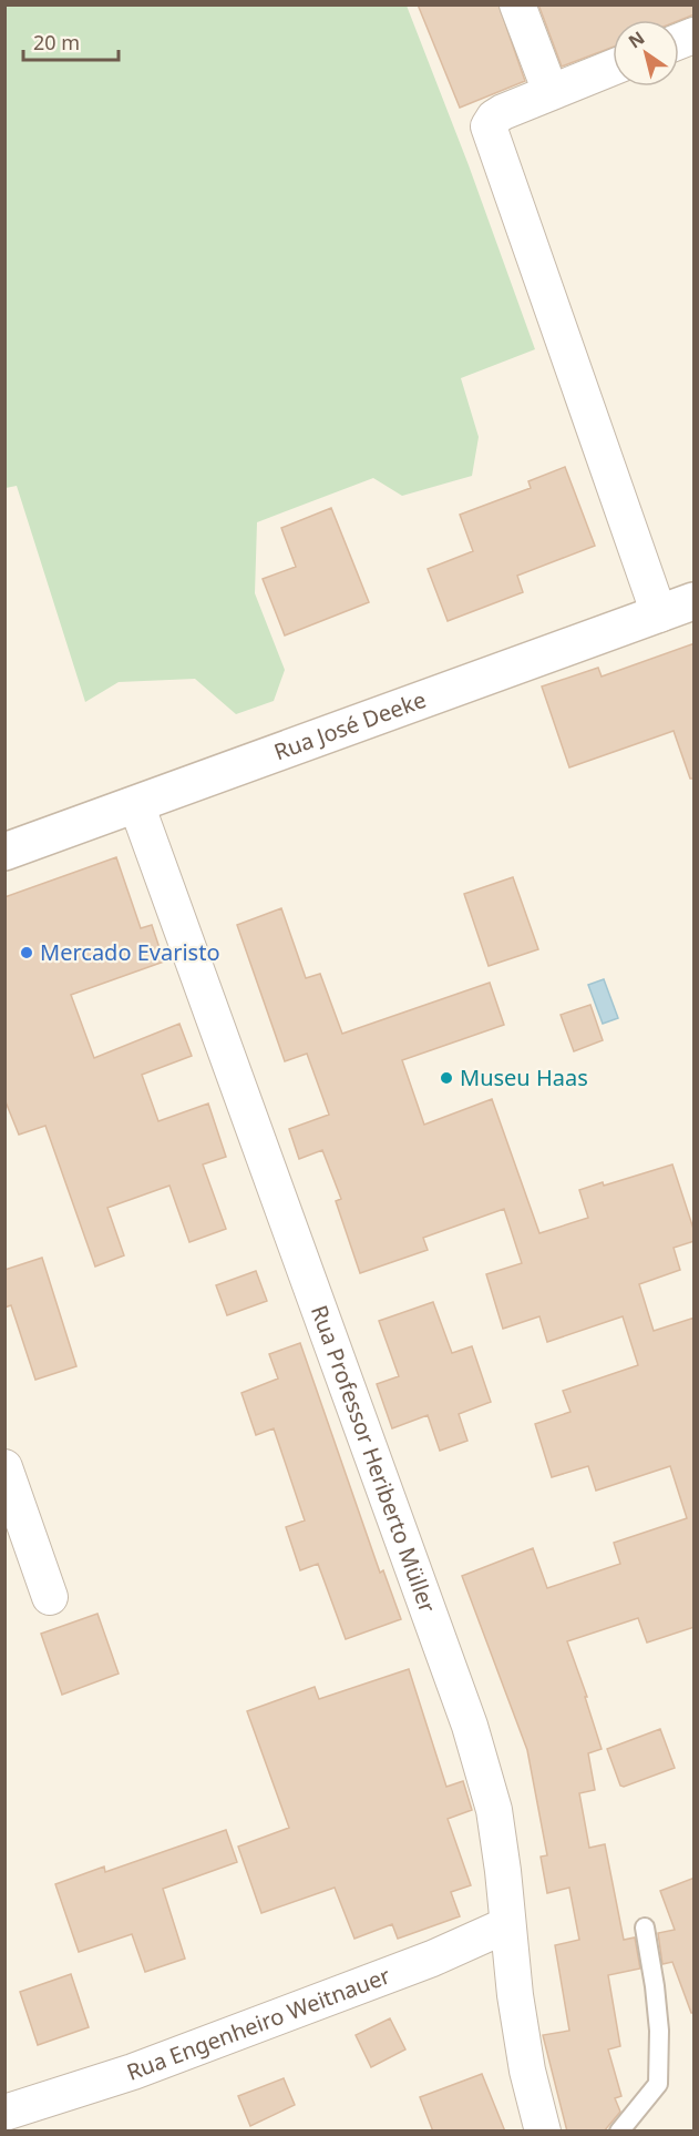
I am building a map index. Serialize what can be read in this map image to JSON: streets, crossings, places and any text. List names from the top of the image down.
{
  "streets": {
    "street": ["Rua José Deeke", "Rua Professor Heriberto Müller", "Rua Engenheiro Weitnauer"]
  },
  "crossings": [
    ["Rua José Deeke", "Rua Professor Heriberto Müller"],
    ["Rua Professor Heriberto Müller", "Rua Engenheiro Weitnauer"]
  ],
  "places": ["Mercado Evaristo", "Museu Haas"],
  "scale_bar": "20 m",
  "north": "top left"
}
